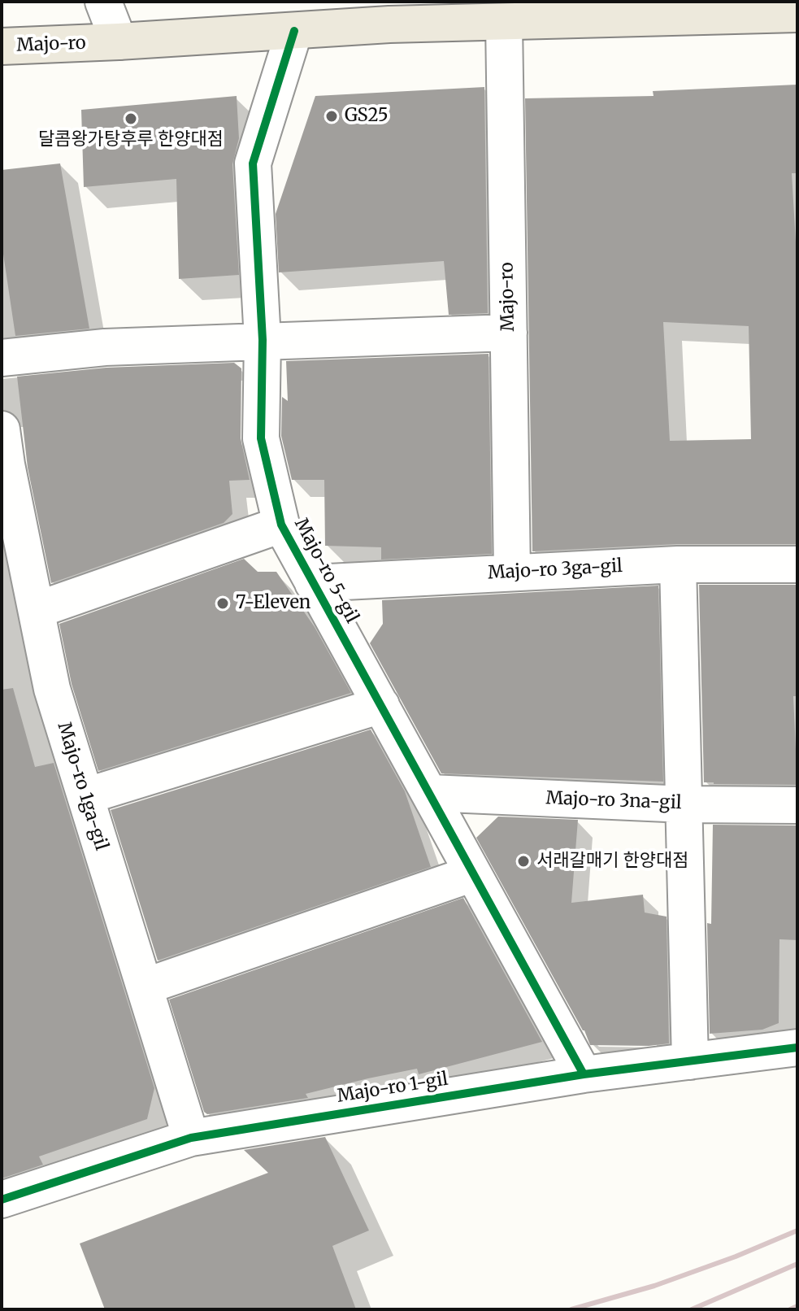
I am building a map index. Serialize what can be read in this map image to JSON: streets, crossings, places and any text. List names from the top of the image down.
{
  "streets": {
    "main road": ["Majo-ro"],
    "street": [
      "Majo-ro 3ga-gil",
      "Majo-ro 5-gil",
      "Majo-ro 1ga-gil",
      "Majo-ro 3na-gil",
      "Majo-ro 1-gil"
    ]
  },
  "crossings": [
    ["Majo-ro", "Majo-ro 3ga-gil"],
    ["Majo-ro", "Majo-ro 5-gil"],
    ["Majo-ro 3ga-gil", "Majo-ro 5-gil"],
    ["Majo-ro 5-gil", "Majo-ro 3na-gil"],
    ["Majo-ro 5-gil", "Majo-ro 1-gil"],
    ["Majo-ro 1ga-gil", "Majo-ro 1-gil"]
  ],
  "places": [
    "GS25",
    "달콤왕가탕후루 한양대점",
    "7-Eleven",
    "서래갈매기 한양대점"
  ]
}
